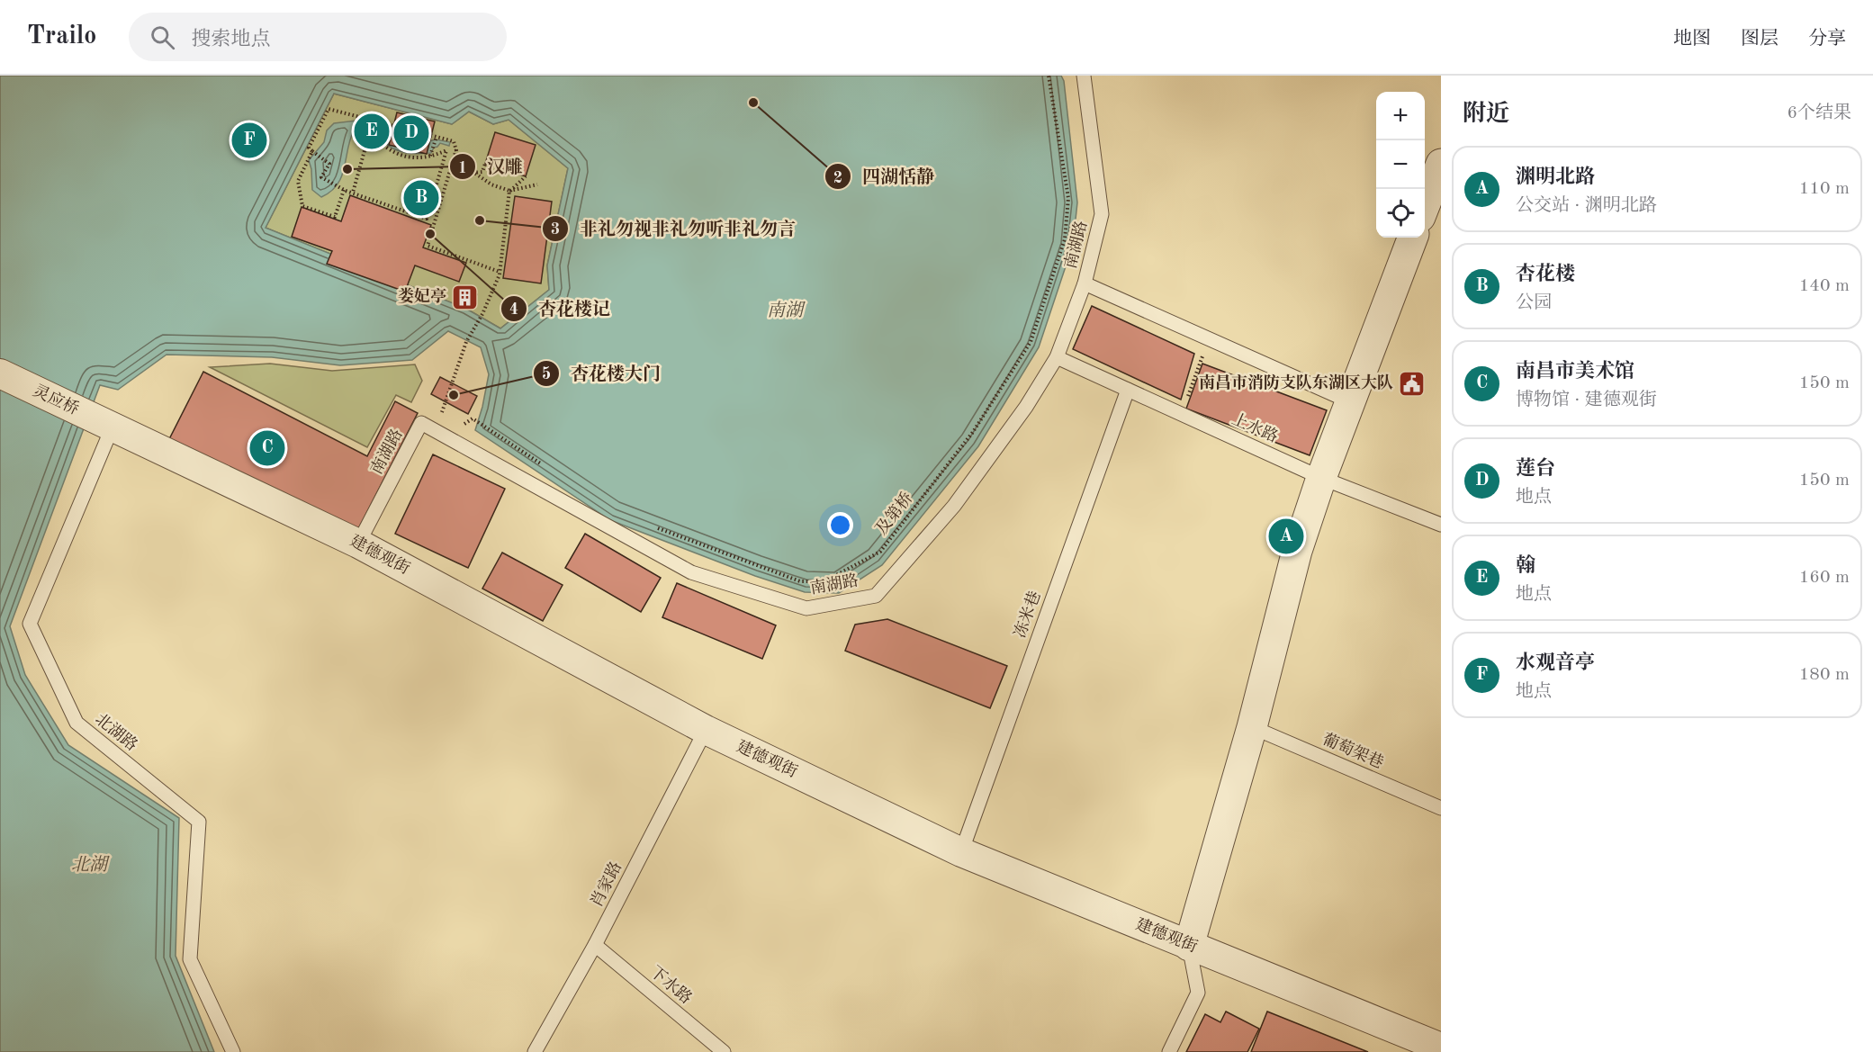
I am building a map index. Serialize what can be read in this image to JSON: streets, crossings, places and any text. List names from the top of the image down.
{
  "streets": {
    "street": ["灵应桥", "建德观街"],
    "lane": [
      "南湖路",
      "上水路",
      "冻米巷",
      "北湖路",
      "葡萄架巷",
      "肖家路",
      "下水路"
    ],
    "path": ["及第桥"]
  },
  "crossings": [
    ["南湖路", "上水路"],
    ["南湖路", "建德观街"],
    ["灵应桥", "建德观街"],
    ["灵应桥", "北湖路"],
    ["上水路", "冻米巷"],
    ["建德观街", "冻米巷"],
    ["建德观街", "北湖路"],
    ["建德观街", "肖家路"],
    ["肖家路", "下水路"]
  ],
  "water": ["南湖", "北湖"],
  "places": {
    "other": [
      "四湖恬静",
      "汉雕",
      "非礼勿视非礼勿听非礼勿言",
      "杏花楼记",
      "杏花楼大门"
    ],
    "building": ["娄妃亭"],
    "public building": ["南昌市消防支队东湖区大队"]
  },
  "page": {
    "header": "Trailo",
    "search": "搜索地点",
    "nav": ["地图", "图层", "分享"],
    "heading": ["附近", "6个结果"],
    "map_buttons": ["+", "−"],
    "pins": [
      "E",
      "D",
      "F",
      "B",
      "C",
      "A"
    ],
    "list": [
      {
        "mark": "A",
        "name": "渊明北路",
        "note": "公交站 · 渊明北路",
        "value": "110 m"
      },
      {
        "mark": "B",
        "name": "杏花楼",
        "note": "公园",
        "value": "140 m"
      },
      {
        "mark": "C",
        "name": "南昌市美术馆",
        "note": "博物馆 · 建德观街",
        "value": "150 m"
      },
      {
        "mark": "D",
        "name": "莲台",
        "note": "地点",
        "value": "150 m"
      },
      {
        "mark": "E",
        "name": "翰",
        "note": "地点",
        "value": "160 m"
      },
      {
        "mark": "F",
        "name": "水观音亭",
        "note": "地点",
        "value": "180 m"
      }
    ]
  }
}
